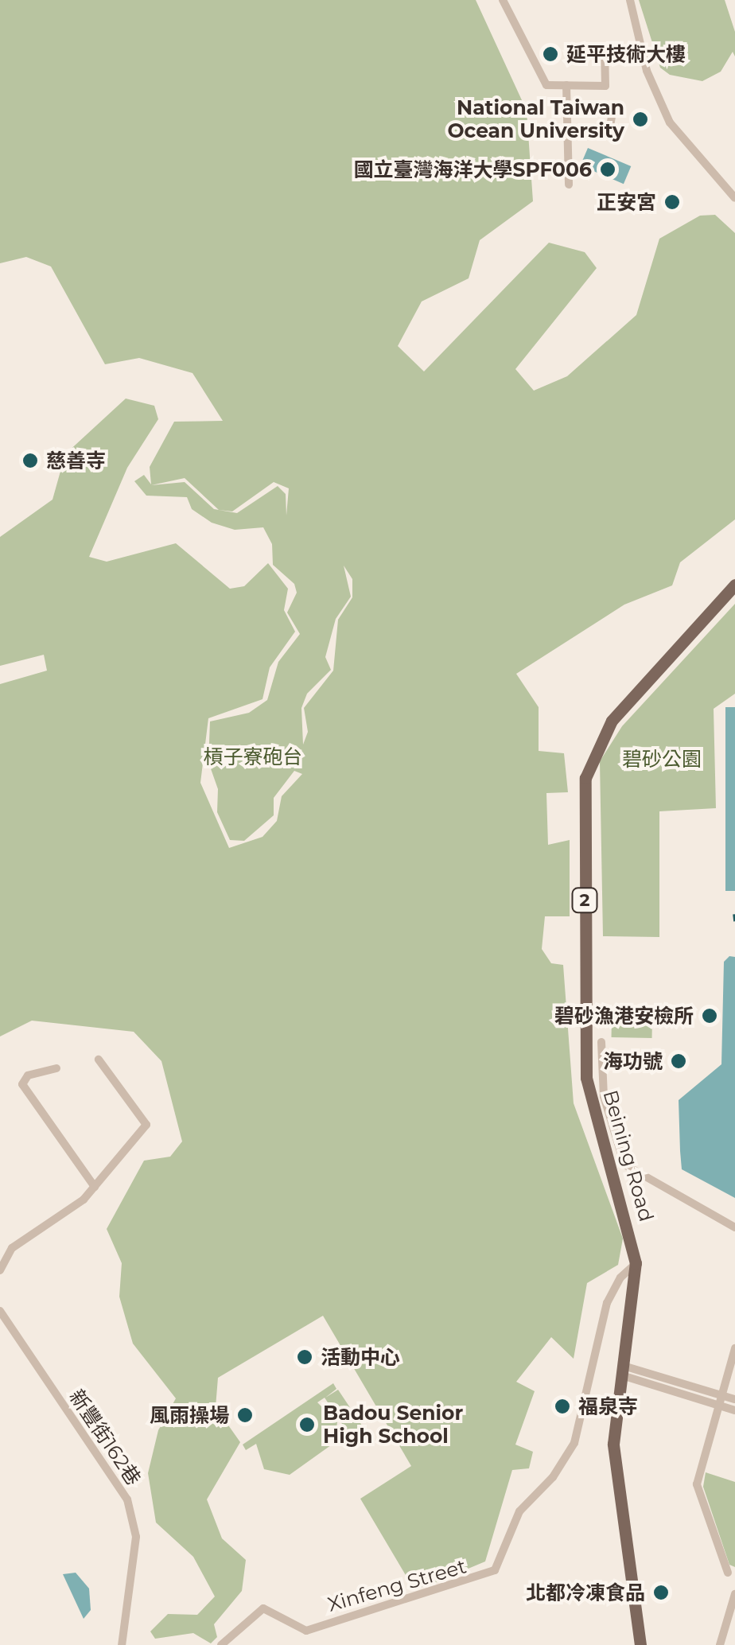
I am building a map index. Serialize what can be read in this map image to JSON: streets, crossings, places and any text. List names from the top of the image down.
{
  "streets": {
    "main road": ["2", "Beining Road"],
    "street": ["新豐街162巷", "Xinfeng Street"]
  },
  "crossings": [
    ["Beining Road", "Xinfeng Street"]
  ],
  "parks": ["槓子寮砲台", "碧砂公園"],
  "places": [
    "延平技術大樓",
    "National Taiwan Ocean University",
    "國立臺灣海洋大學SPF006",
    "正安宮",
    "慈善寺",
    "碧砂漁港安檢所",
    "海功號",
    "活動中心",
    "福泉寺",
    "風雨操場",
    "Badou Senior High School",
    "北都冷凍食品"
  ]
}
